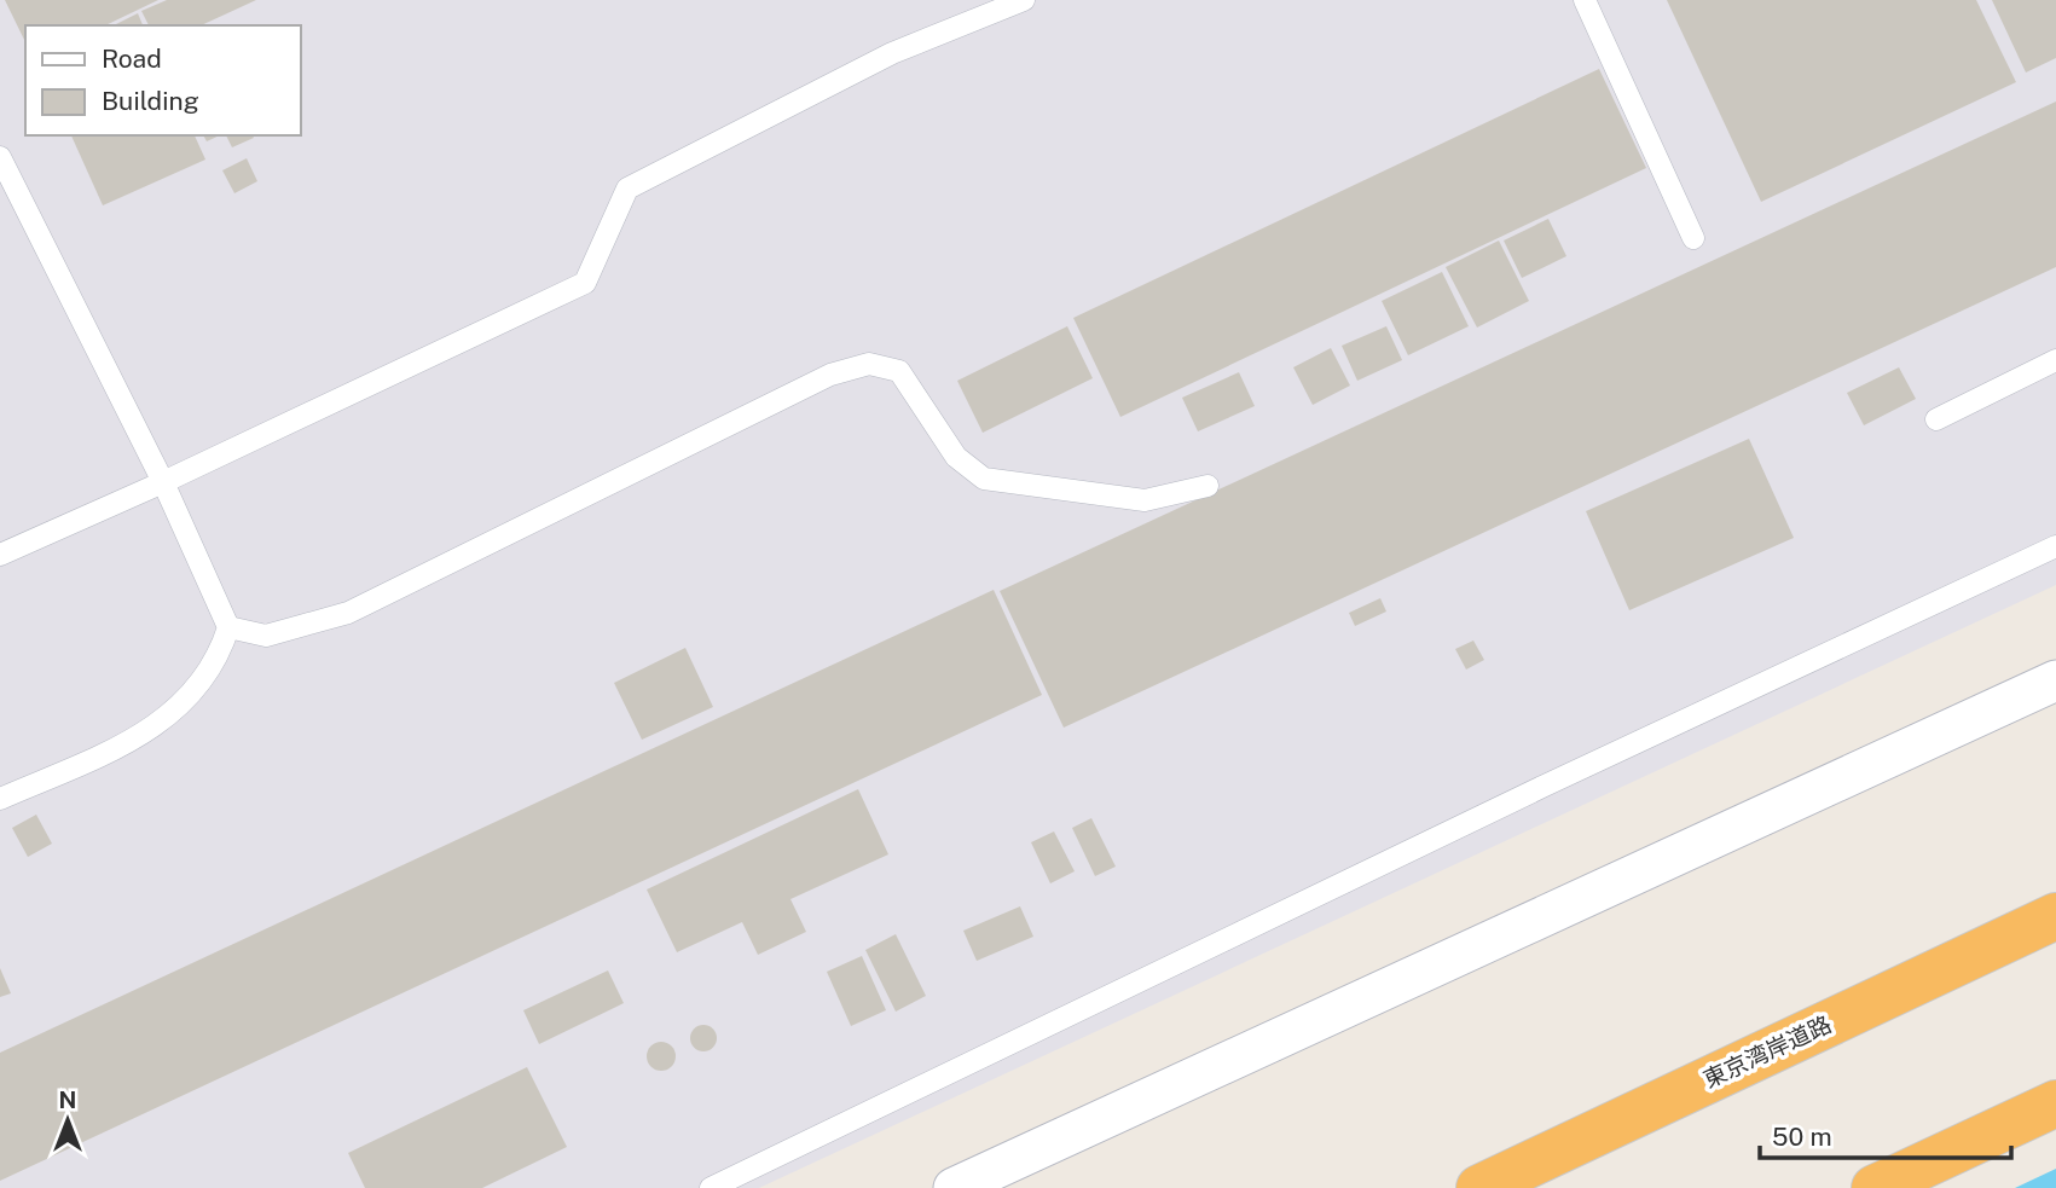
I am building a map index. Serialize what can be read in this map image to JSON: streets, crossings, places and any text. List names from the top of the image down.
{
  "streets": {
    "highway": ["東京湾岸道路"]
  },
  "legend": ["Road", "Building"],
  "scale_bar": "50 m",
  "north": "top"
}
